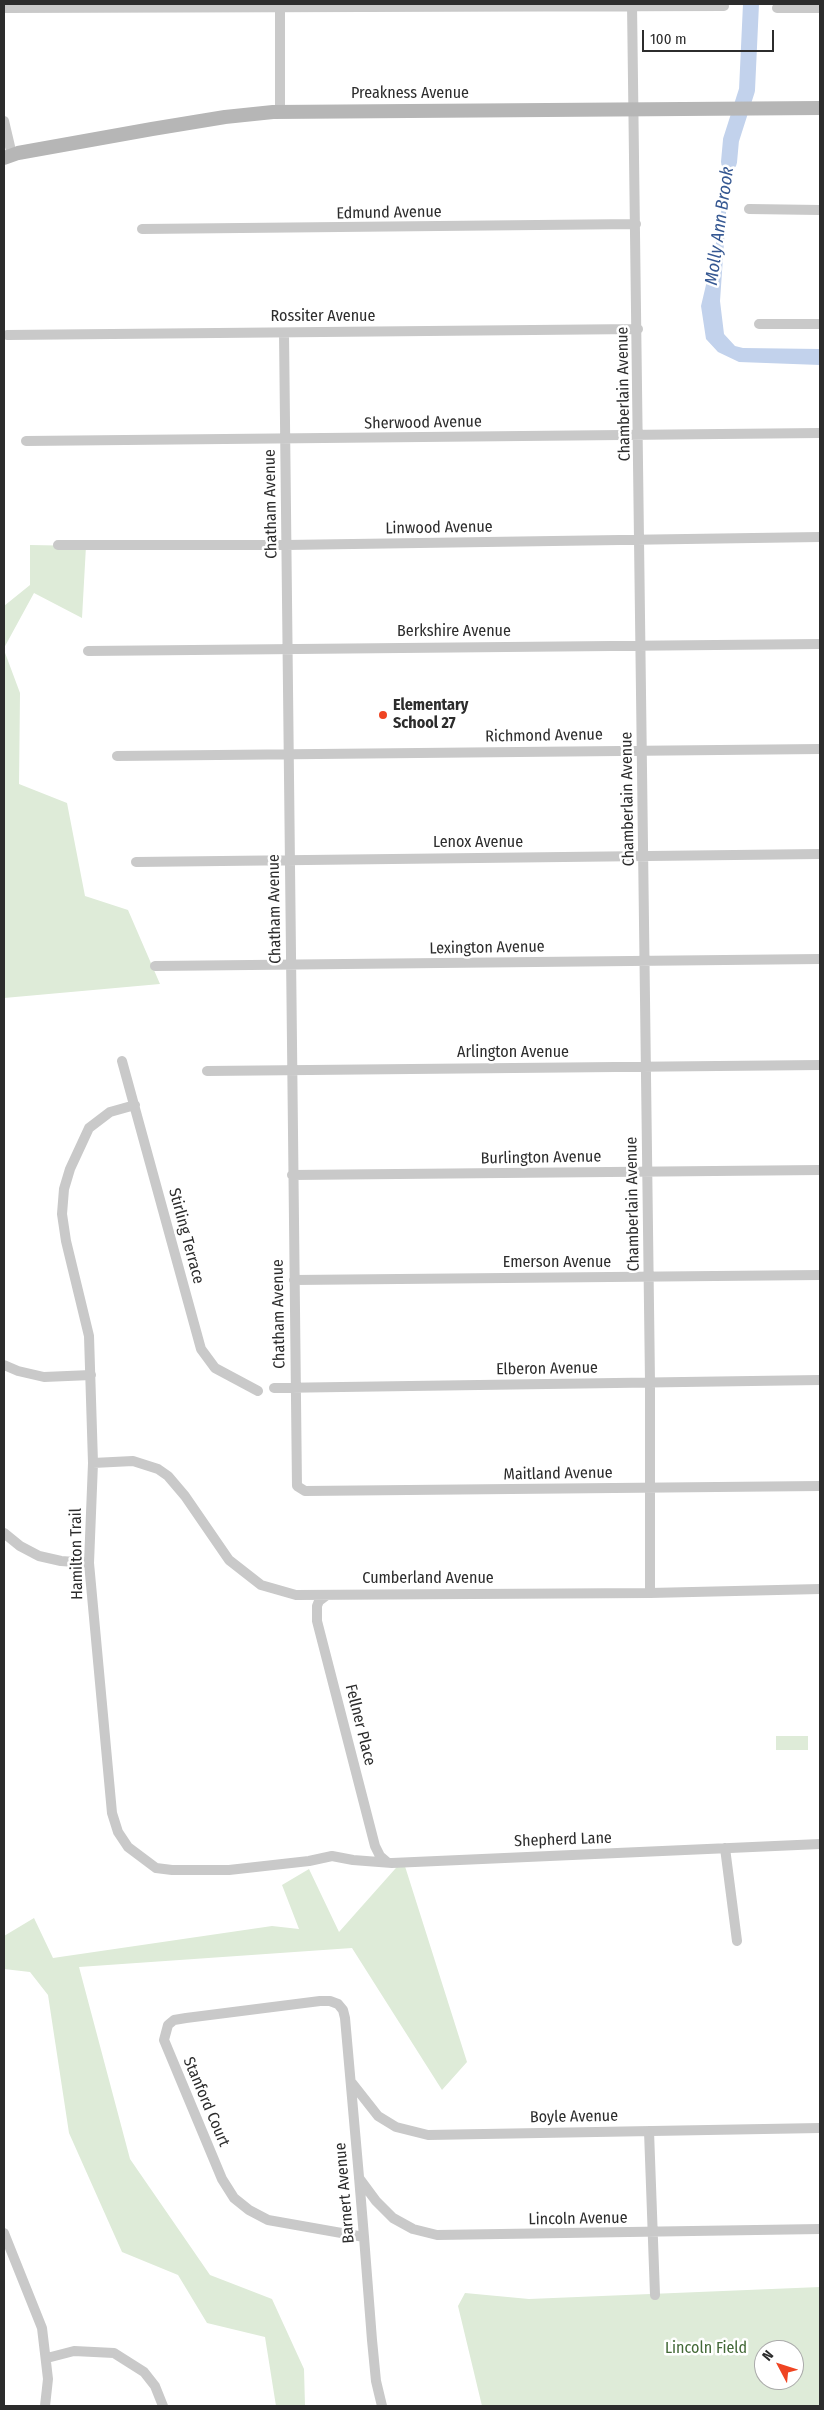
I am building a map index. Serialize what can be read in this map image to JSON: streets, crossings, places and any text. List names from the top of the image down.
{
  "streets": {
    "main road": ["Preakness Avenue"],
    "street": [
      "Edmund Avenue",
      "Rossiter Avenue",
      "Chamberlain Avenue",
      "Sherwood Avenue",
      "Chatham Avenue",
      "Linwood Avenue",
      "Berkshire Avenue",
      "Richmond Avenue",
      "Lenox Avenue",
      "Lexington Avenue",
      "Arlington Avenue",
      "Burlington Avenue",
      "Stirling Terrace",
      "Emerson Avenue",
      "Elberon Avenue",
      "Maitland Avenue",
      "Hamilton Trail",
      "Cumberland Avenue",
      "Fellner Place",
      "Shepherd Lane",
      "Stanford Court",
      "Boyle Avenue",
      "Barnert Avenue",
      "Lincoln Avenue"
    ]
  },
  "crossings": [
    ["Preakness Avenue", "Chamberlain Avenue"],
    ["Edmund Avenue", "Chamberlain Avenue"],
    ["Rossiter Avenue", "Chamberlain Avenue"],
    ["Rossiter Avenue", "Chatham Avenue"],
    ["Chamberlain Avenue", "Sherwood Avenue"],
    ["Chamberlain Avenue", "Linwood Avenue"],
    ["Chamberlain Avenue", "Berkshire Avenue"],
    ["Chamberlain Avenue", "Richmond Avenue"],
    ["Chamberlain Avenue", "Lenox Avenue"],
    ["Chamberlain Avenue", "Lexington Avenue"],
    ["Chamberlain Avenue", "Arlington Avenue"],
    ["Chamberlain Avenue", "Burlington Avenue"],
    ["Chamberlain Avenue", "Emerson Avenue"],
    ["Chamberlain Avenue", "Elberon Avenue"],
    ["Chamberlain Avenue", "Maitland Avenue"],
    ["Chamberlain Avenue", "Cumberland Avenue"],
    ["Sherwood Avenue", "Chatham Avenue"],
    ["Chatham Avenue", "Linwood Avenue"],
    ["Chatham Avenue", "Berkshire Avenue"],
    ["Chatham Avenue", "Richmond Avenue"],
    ["Chatham Avenue", "Lenox Avenue"],
    ["Chatham Avenue", "Lexington Avenue"],
    ["Chatham Avenue", "Arlington Avenue"],
    ["Chatham Avenue", "Burlington Avenue"],
    ["Chatham Avenue", "Emerson Avenue"],
    ["Chatham Avenue", "Elberon Avenue"],
    ["Chatham Avenue", "Maitland Avenue"],
    ["Stirling Terrace", "Hamilton Trail"],
    ["Hamilton Trail", "Cumberland Avenue"],
    ["Hamilton Trail", "Shepherd Lane"],
    ["Cumberland Avenue", "Fellner Place"],
    ["Fellner Place", "Shepherd Lane"],
    ["Stanford Court", "Barnert Avenue"],
    ["Boyle Avenue", "Barnert Avenue"],
    ["Barnert Avenue", "Lincoln Avenue"]
  ],
  "water": ["Molly Ann Brook"],
  "parks": ["Lincoln Field"],
  "places": ["Elementary School 27"],
  "scale_bar": "100 m",
  "north": "top left"
}
